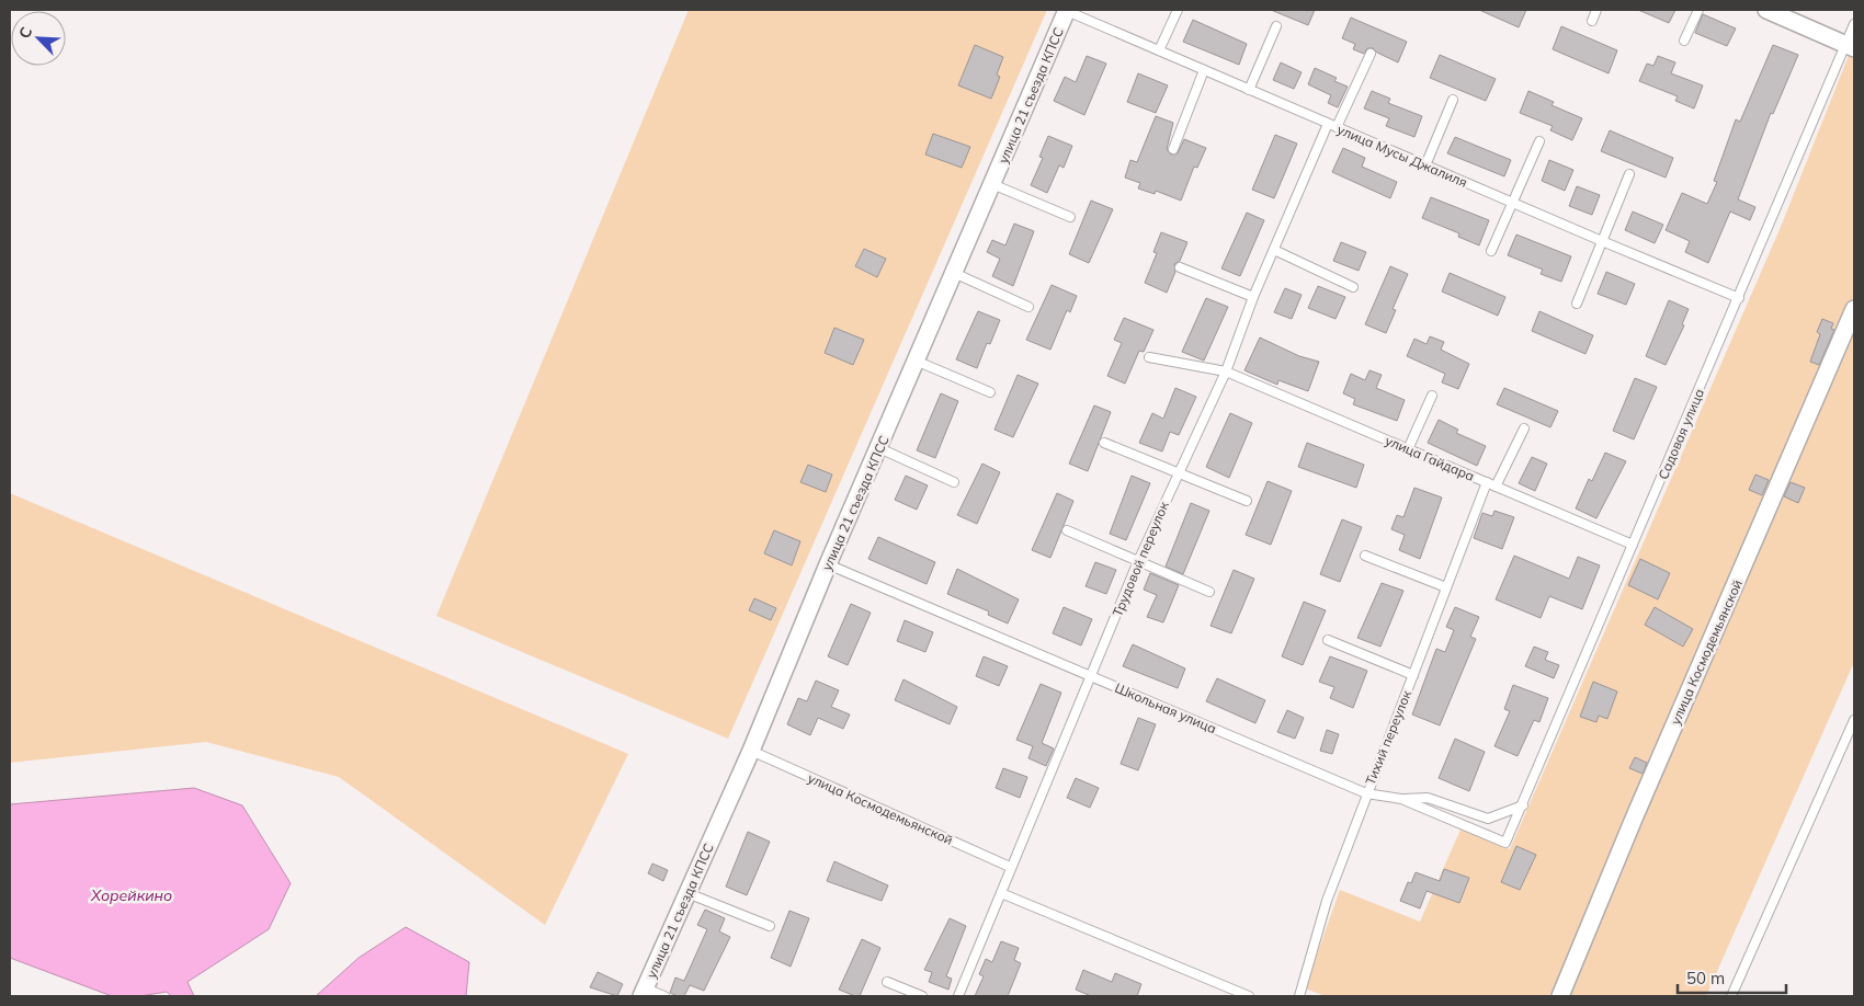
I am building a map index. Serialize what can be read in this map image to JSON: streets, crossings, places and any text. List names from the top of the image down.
{
  "streets": {
    "street": ["улица 21 съезда КПСС", "улица Космодемьянской"],
    "lane": [
      "улица Мусы Джалиля",
      "Садовая улица",
      "улица Гайдара",
      "Трудовой переулок",
      "Школьная улица",
      "Тихий переулок"
    ]
  },
  "crossings": [
    ["улица 21 съезда КПСС", "улица Мусы Джалиля"],
    ["улица 21 съезда КПСС", "улица Космодемьянской"],
    ["улица 21 съезда КПСС", "Школьная улица"],
    ["улица Мусы Джалиля", "Садовая улица"],
    ["улица Мусы Джалиля", "Трудовой переулок"],
    ["Садовая улица", "улица Гайдара"],
    ["Садовая улица", "Школьная улица"],
    ["улица Гайдара", "Трудовой переулок"],
    ["улица Гайдара", "Тихий переулок"],
    ["Трудовой переулок", "улица Космодемьянской"],
    ["Трудовой переулок", "Школьная улица"],
    ["Школьная улица", "Тихий переулок"]
  ],
  "water": ["Хорейкино"],
  "scale_bar": "50 m",
  "north": "top left"
}
